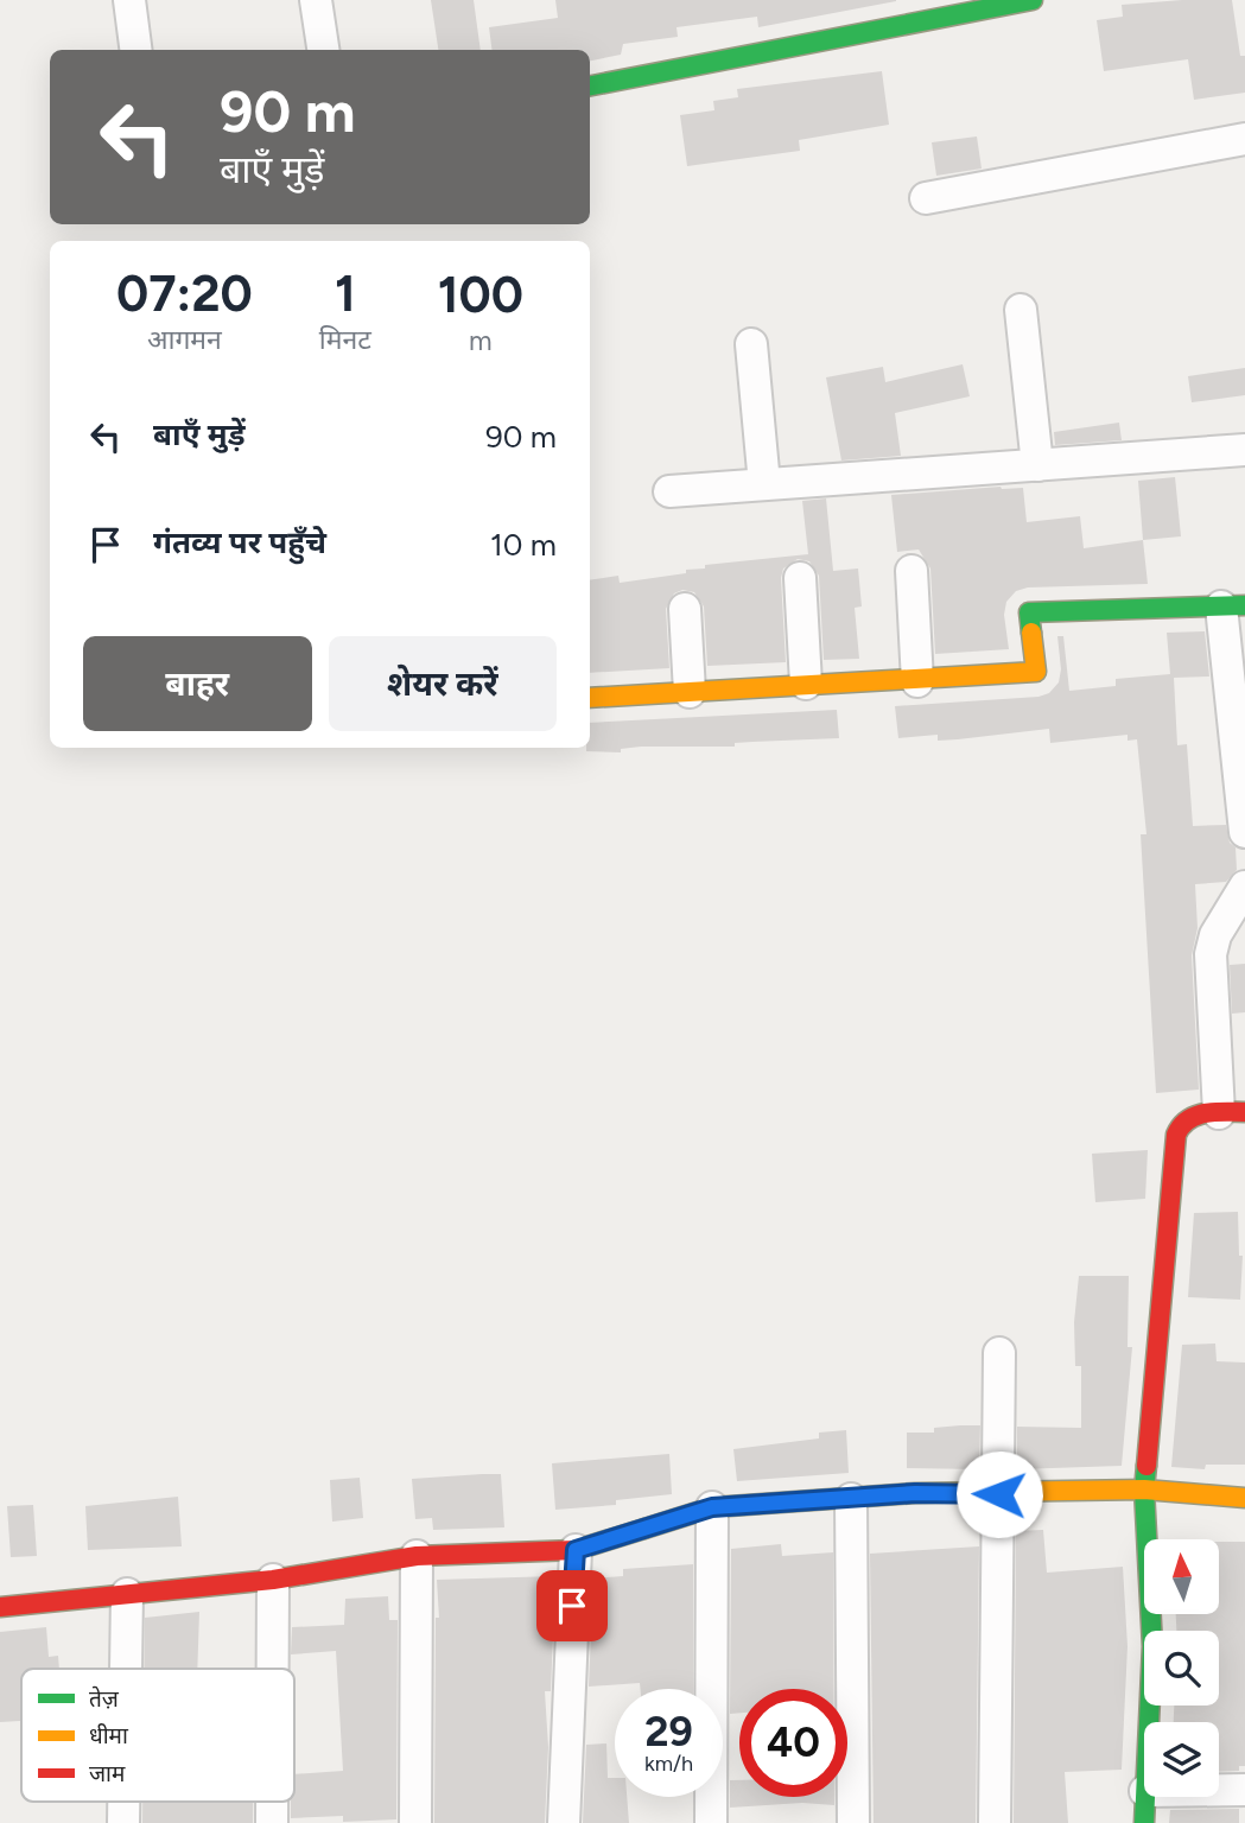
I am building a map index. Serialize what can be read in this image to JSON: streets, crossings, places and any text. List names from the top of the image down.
{
  "legend": ["तेज़", "धीमा", "जाम"],
  "north": "top",
  "page": {
    "turn": ["90 m", "बाएँ मुड़ें"],
    "eta": [
      "07:20",
      "आगमन",
      "1",
      "मिनट",
      "100",
      "m"
    ],
    "list": [
      {
        "name": "बाएँ मुड़ें",
        "value": "90 m"
      },
      {
        "name": "गंतव्य पर पहुँचे",
        "value": "10 m"
      }
    ],
    "buttons": ["बाहर", "शेयर करें"],
    "speed": "29 km/h",
    "limit": "40"
  }
}
